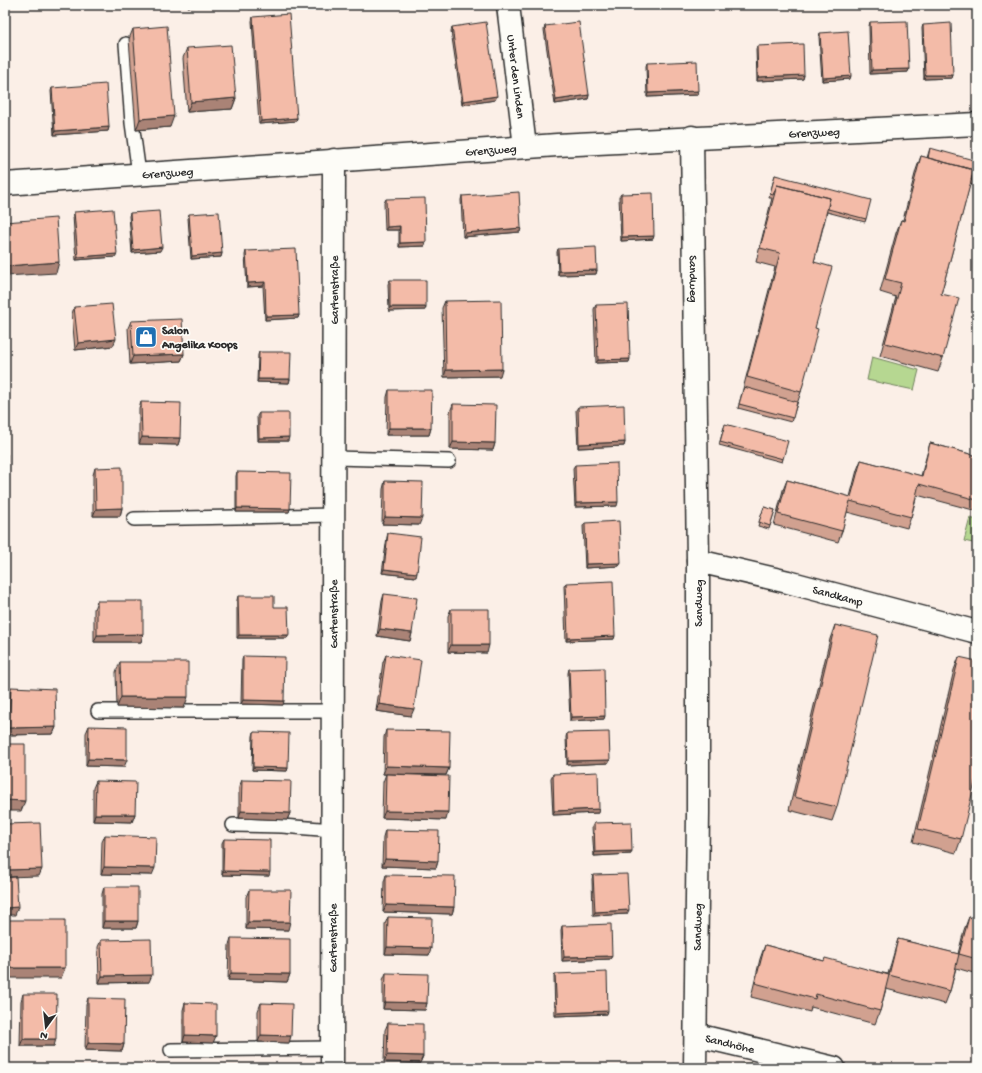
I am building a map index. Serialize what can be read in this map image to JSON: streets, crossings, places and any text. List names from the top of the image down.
{
  "streets": {
    "street": [
      "Unter den Linden",
      "Grenzweg",
      "Sandweg",
      "Gartenstraße",
      "Sandkamp",
      "Sandhöhe"
    ]
  },
  "crossings": [
    ["Unter den Linden", "Grenzweg"],
    ["Grenzweg", "Sandweg"],
    ["Grenzweg", "Gartenstraße"],
    ["Sandweg", "Sandkamp"],
    ["Sandweg", "Sandhöhe"]
  ],
  "places": {
    "shop": ["Salon Angelika Koops"]
  },
  "north": "bottom"
}
